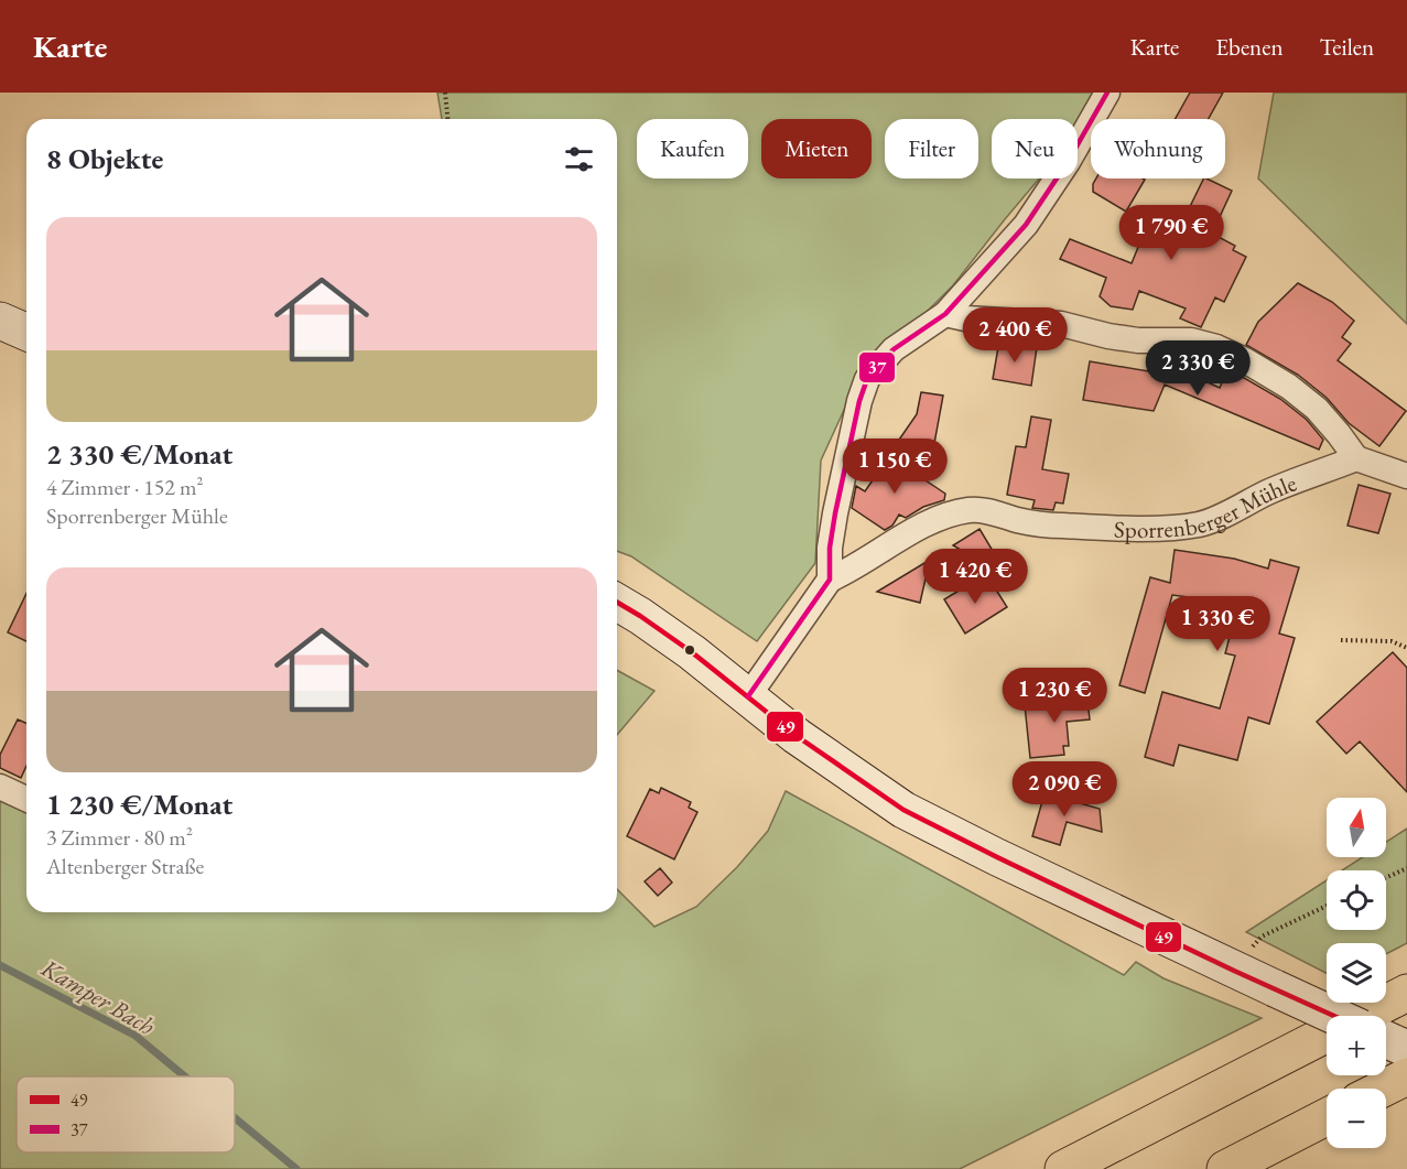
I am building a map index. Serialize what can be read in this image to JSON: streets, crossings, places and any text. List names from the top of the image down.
{
  "streets": {
    "street": ["Sporrenberger Mühle"]
  },
  "water": ["Kamper Bach"],
  "lines": ["transit line 37", "transit line 49"],
  "legend": ["49", "37"],
  "north": "top",
  "page": {
    "header": "Karte",
    "nav": ["Karte", "Ebenen", "Teilen"],
    "chip": [
      "Kaufen",
      "Mieten",
      "Filter",
      "Neu",
      "Wohnung"
    ],
    "heading": "8 Objekte",
    "list": [
      {
        "name": "2 330 €/Monat",
        "note": "4 Zimmer · 152 m² · Sporrenberger Mühle"
      },
      {
        "name": "1 230 €/Monat",
        "note": "3 Zimmer · 80 m² · Altenberger Straße"
      }
    ],
    "price": [
      "1 790 €",
      "2 400 €",
      "2 330 €",
      "1 150 €",
      "1 420 €",
      "1 330 €",
      "1 230 €",
      "2 090 €"
    ],
    "map_buttons": ["+", "−"]
  }
}
